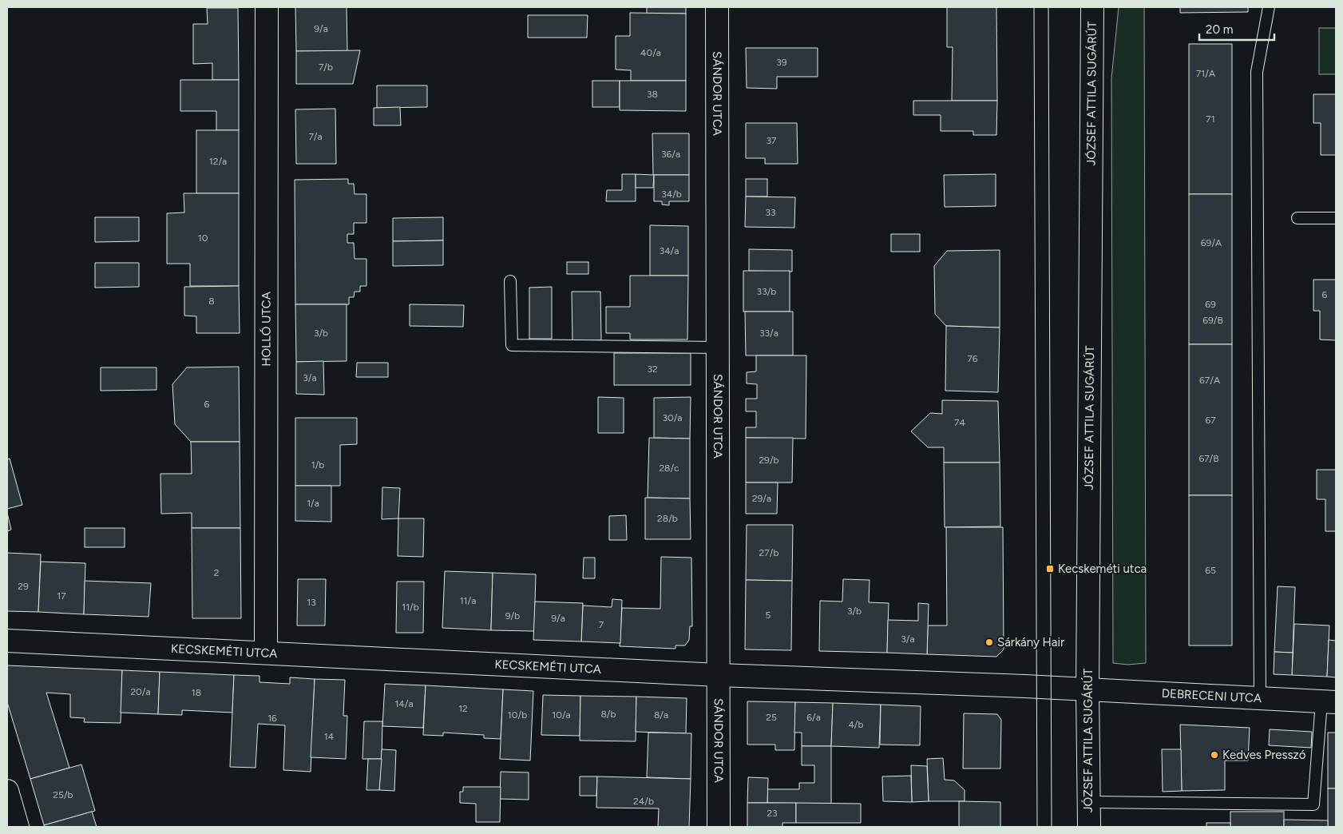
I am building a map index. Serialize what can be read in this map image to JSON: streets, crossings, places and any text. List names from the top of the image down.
{
  "streets": {
    "street": [
      "SÁNDOR UTCA",
      "JÓZSEF ATTILA SUGÁRÚT",
      "HOLLÓ UTCA",
      "KECSKEMÉTI UTCA",
      "DEBRECENI UTCA"
    ]
  },
  "crossings": [
    ["SÁNDOR UTCA", "KECSKEMÉTI UTCA"],
    ["JÓZSEF ATTILA SUGÁRÚT", "KECSKEMÉTI UTCA"],
    ["JÓZSEF ATTILA SUGÁRÚT", "DEBRECENI UTCA"],
    ["HOLLÓ UTCA", "KECSKEMÉTI UTCA"],
    ["KECSKEMÉTI UTCA", "DEBRECENI UTCA"]
  ],
  "places": {
    "transit": ["Kecskeméti utca"],
    "other": ["Sárkány Hair", "Kedves Presszó"]
  },
  "house_numbers": [
    "9/a",
    "40/a",
    "39",
    "7/b",
    "71/A",
    "38",
    "71",
    "7/a",
    "37",
    "36/a",
    "12/a",
    "34/b",
    "33",
    "10",
    "69/A",
    "34/a",
    "33/b",
    "6",
    "8",
    "69",
    "69/B",
    "3/b",
    "33/a",
    "76",
    "32",
    "3/a",
    "67/A",
    "6",
    "30/a",
    "67",
    "74",
    "67/B",
    "29/b",
    "1/b",
    "28/c",
    "29/a",
    "1/a",
    "28/b",
    "27/b",
    "65",
    "2",
    "29",
    "17",
    "11/a",
    "13",
    "11/b",
    "3/b",
    "5",
    "9/b",
    "9/a",
    "7",
    "3/a",
    "20/a",
    "18",
    "14/a",
    "12",
    "8/b",
    "10/b",
    "10/a",
    "8/a",
    "25",
    "6/a",
    "16",
    "4/b",
    "14",
    "25/b",
    "24/b",
    "23"
  ],
  "scale_bar": "20 m"
}
